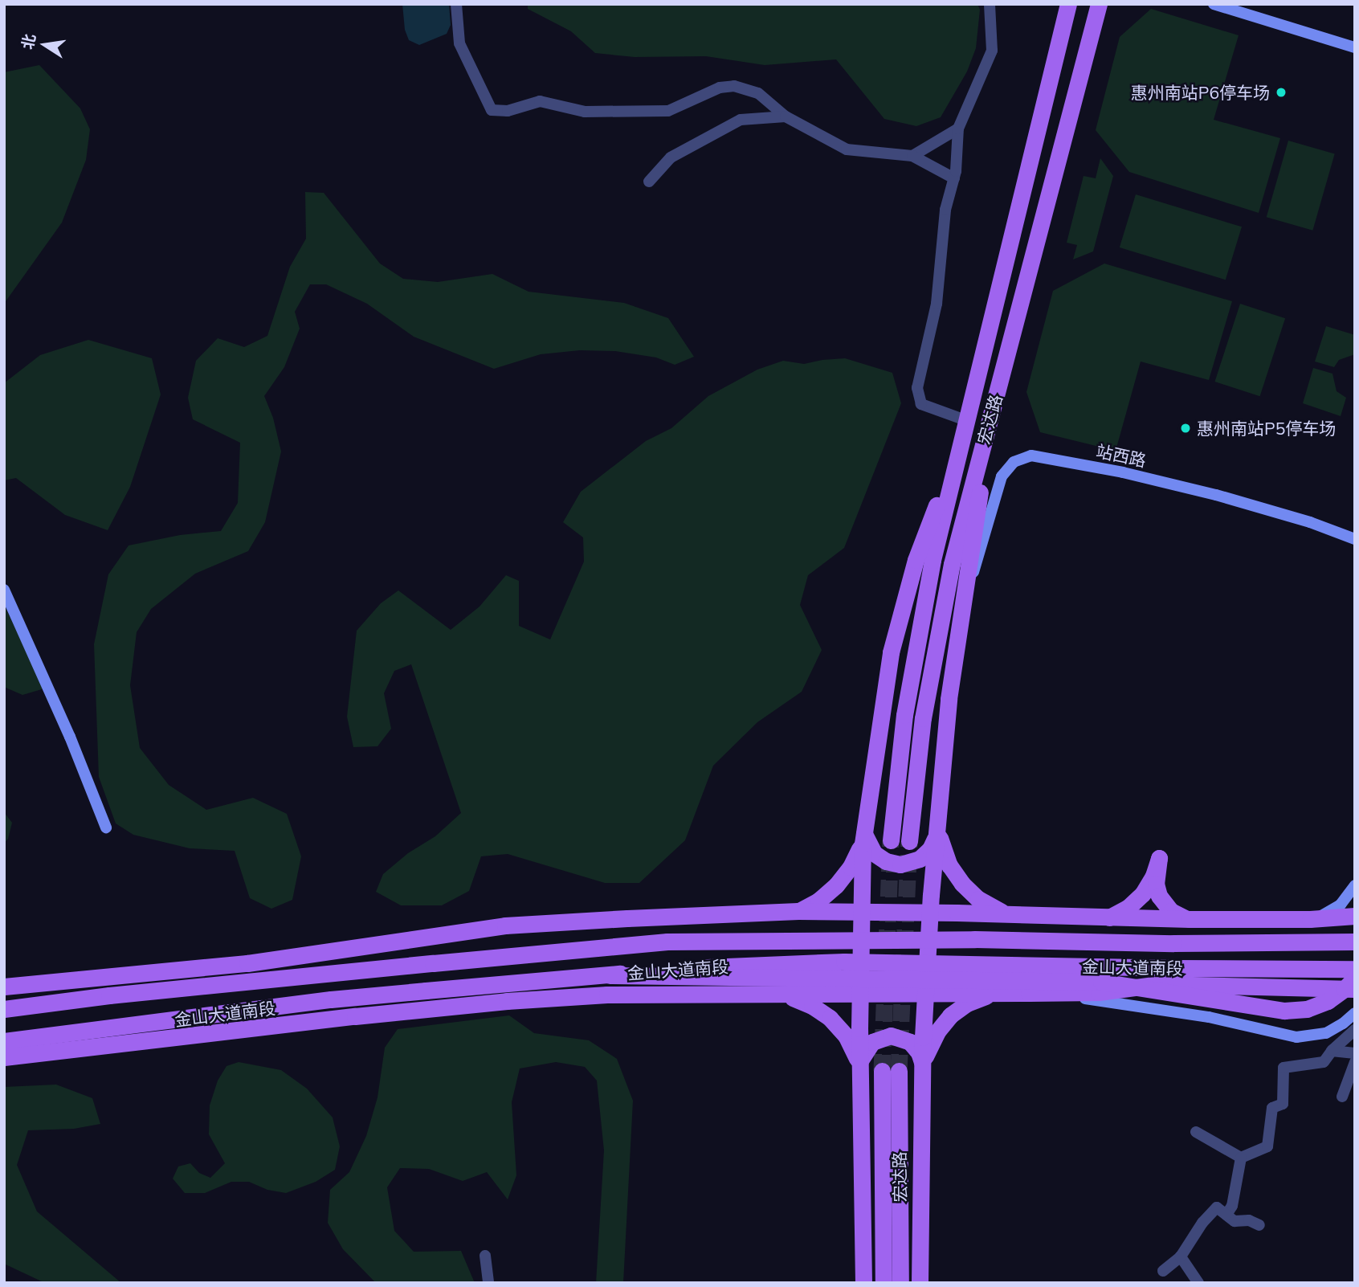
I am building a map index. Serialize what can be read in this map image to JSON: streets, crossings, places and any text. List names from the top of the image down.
{
  "streets": {
    "main road": ["宏达路", "金山大道南段"],
    "street": ["站西路"]
  },
  "places": ["惠州南站P6停车场", "惠州南站P5停车场"],
  "north": "left"
}
